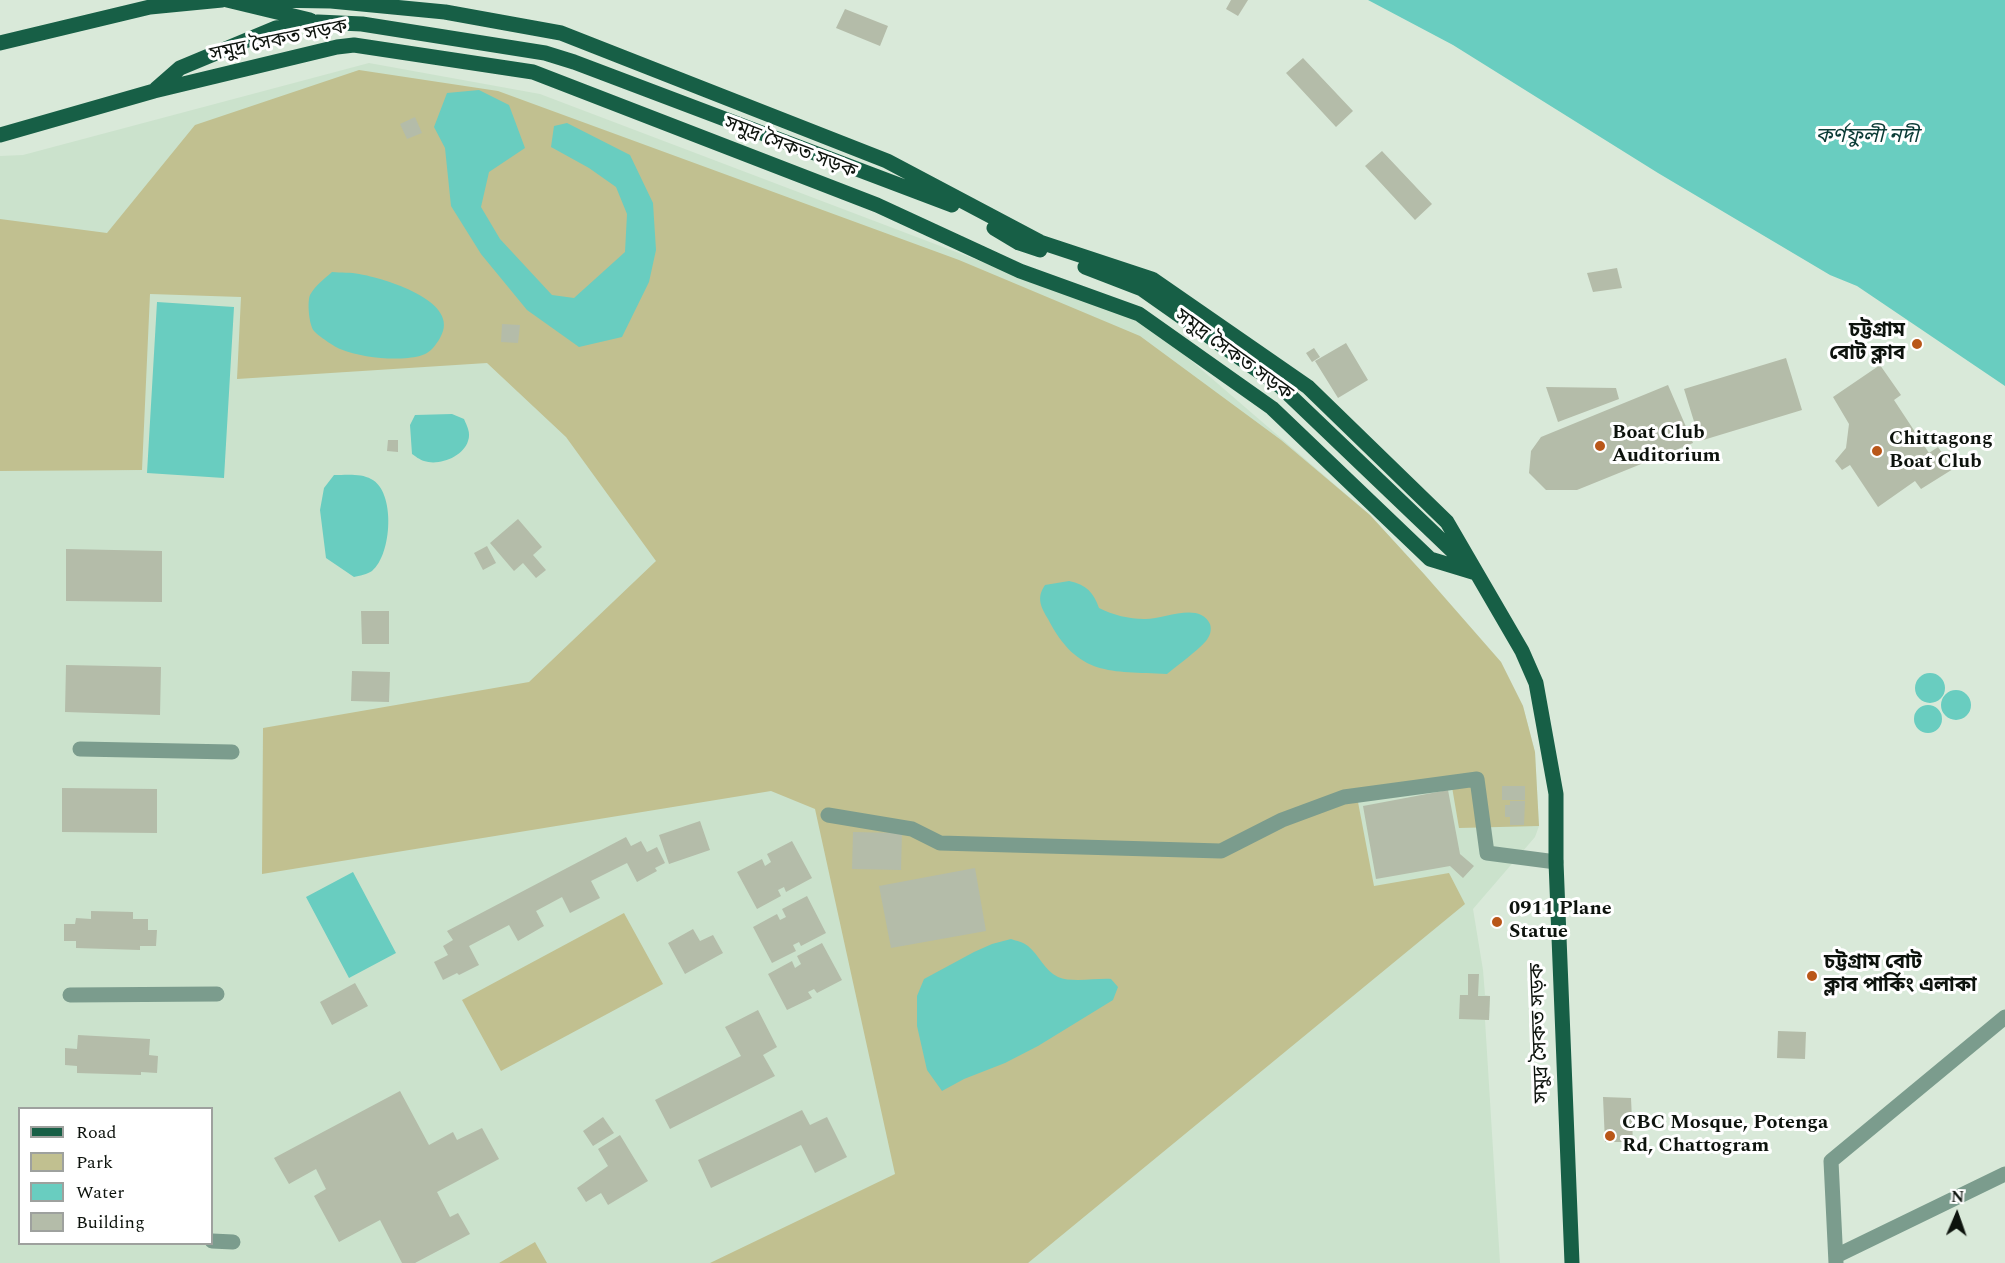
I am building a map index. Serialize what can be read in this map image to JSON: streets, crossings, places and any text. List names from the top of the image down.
{
  "streets": {
    "main road": ["সমুদ্র সৈকত সড়ক"]
  },
  "water": ["কর্ণফুলী নদী"],
  "places": [
    "চট্টগ্রাম বোট ক্লাব",
    "Boat Club Auditorium",
    "Chittagong Boat Club",
    "0911 Plane Statue",
    "চট্টগ্রাম বোট ক্লাব পার্কিং এলাকা",
    "CBC Mosque, Potenga Rd, Chattogram"
  ],
  "legend": [
    "Road",
    "Park",
    "Water",
    "Building"
  ],
  "north": "top"
}
